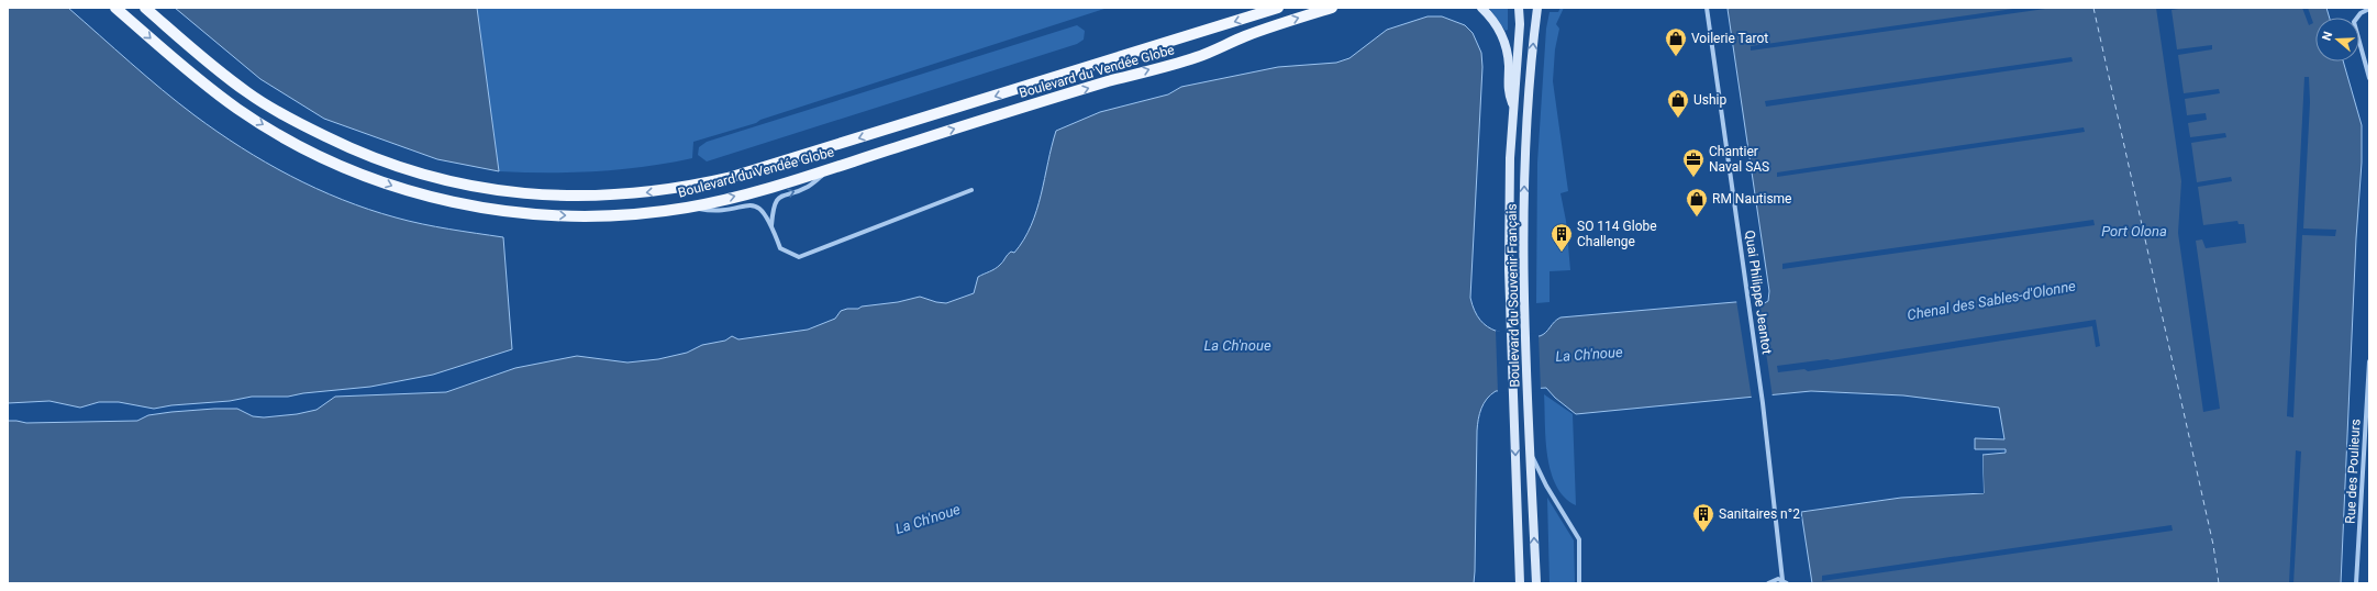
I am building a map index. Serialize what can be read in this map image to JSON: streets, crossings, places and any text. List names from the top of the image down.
{
  "streets": {
    "main road": ["Boulevard du Vendée Globe", "Boulevard du Souvenir Français"],
    "street": ["Quai Philippe Jeantot", "Rue des Poulieurs"]
  },
  "water": ["Port Olona", "Chenal des Sables-d'Olonne", "La Ch'noue"],
  "places": {
    "shop": ["Voilerie Tarot", "Uship", "RM Nautisme"],
    "office": ["Chantier Naval SAS"],
    "building": ["SO 114 Globe Challenge", "Sanitaires n°2"]
  },
  "north": "left"
}
